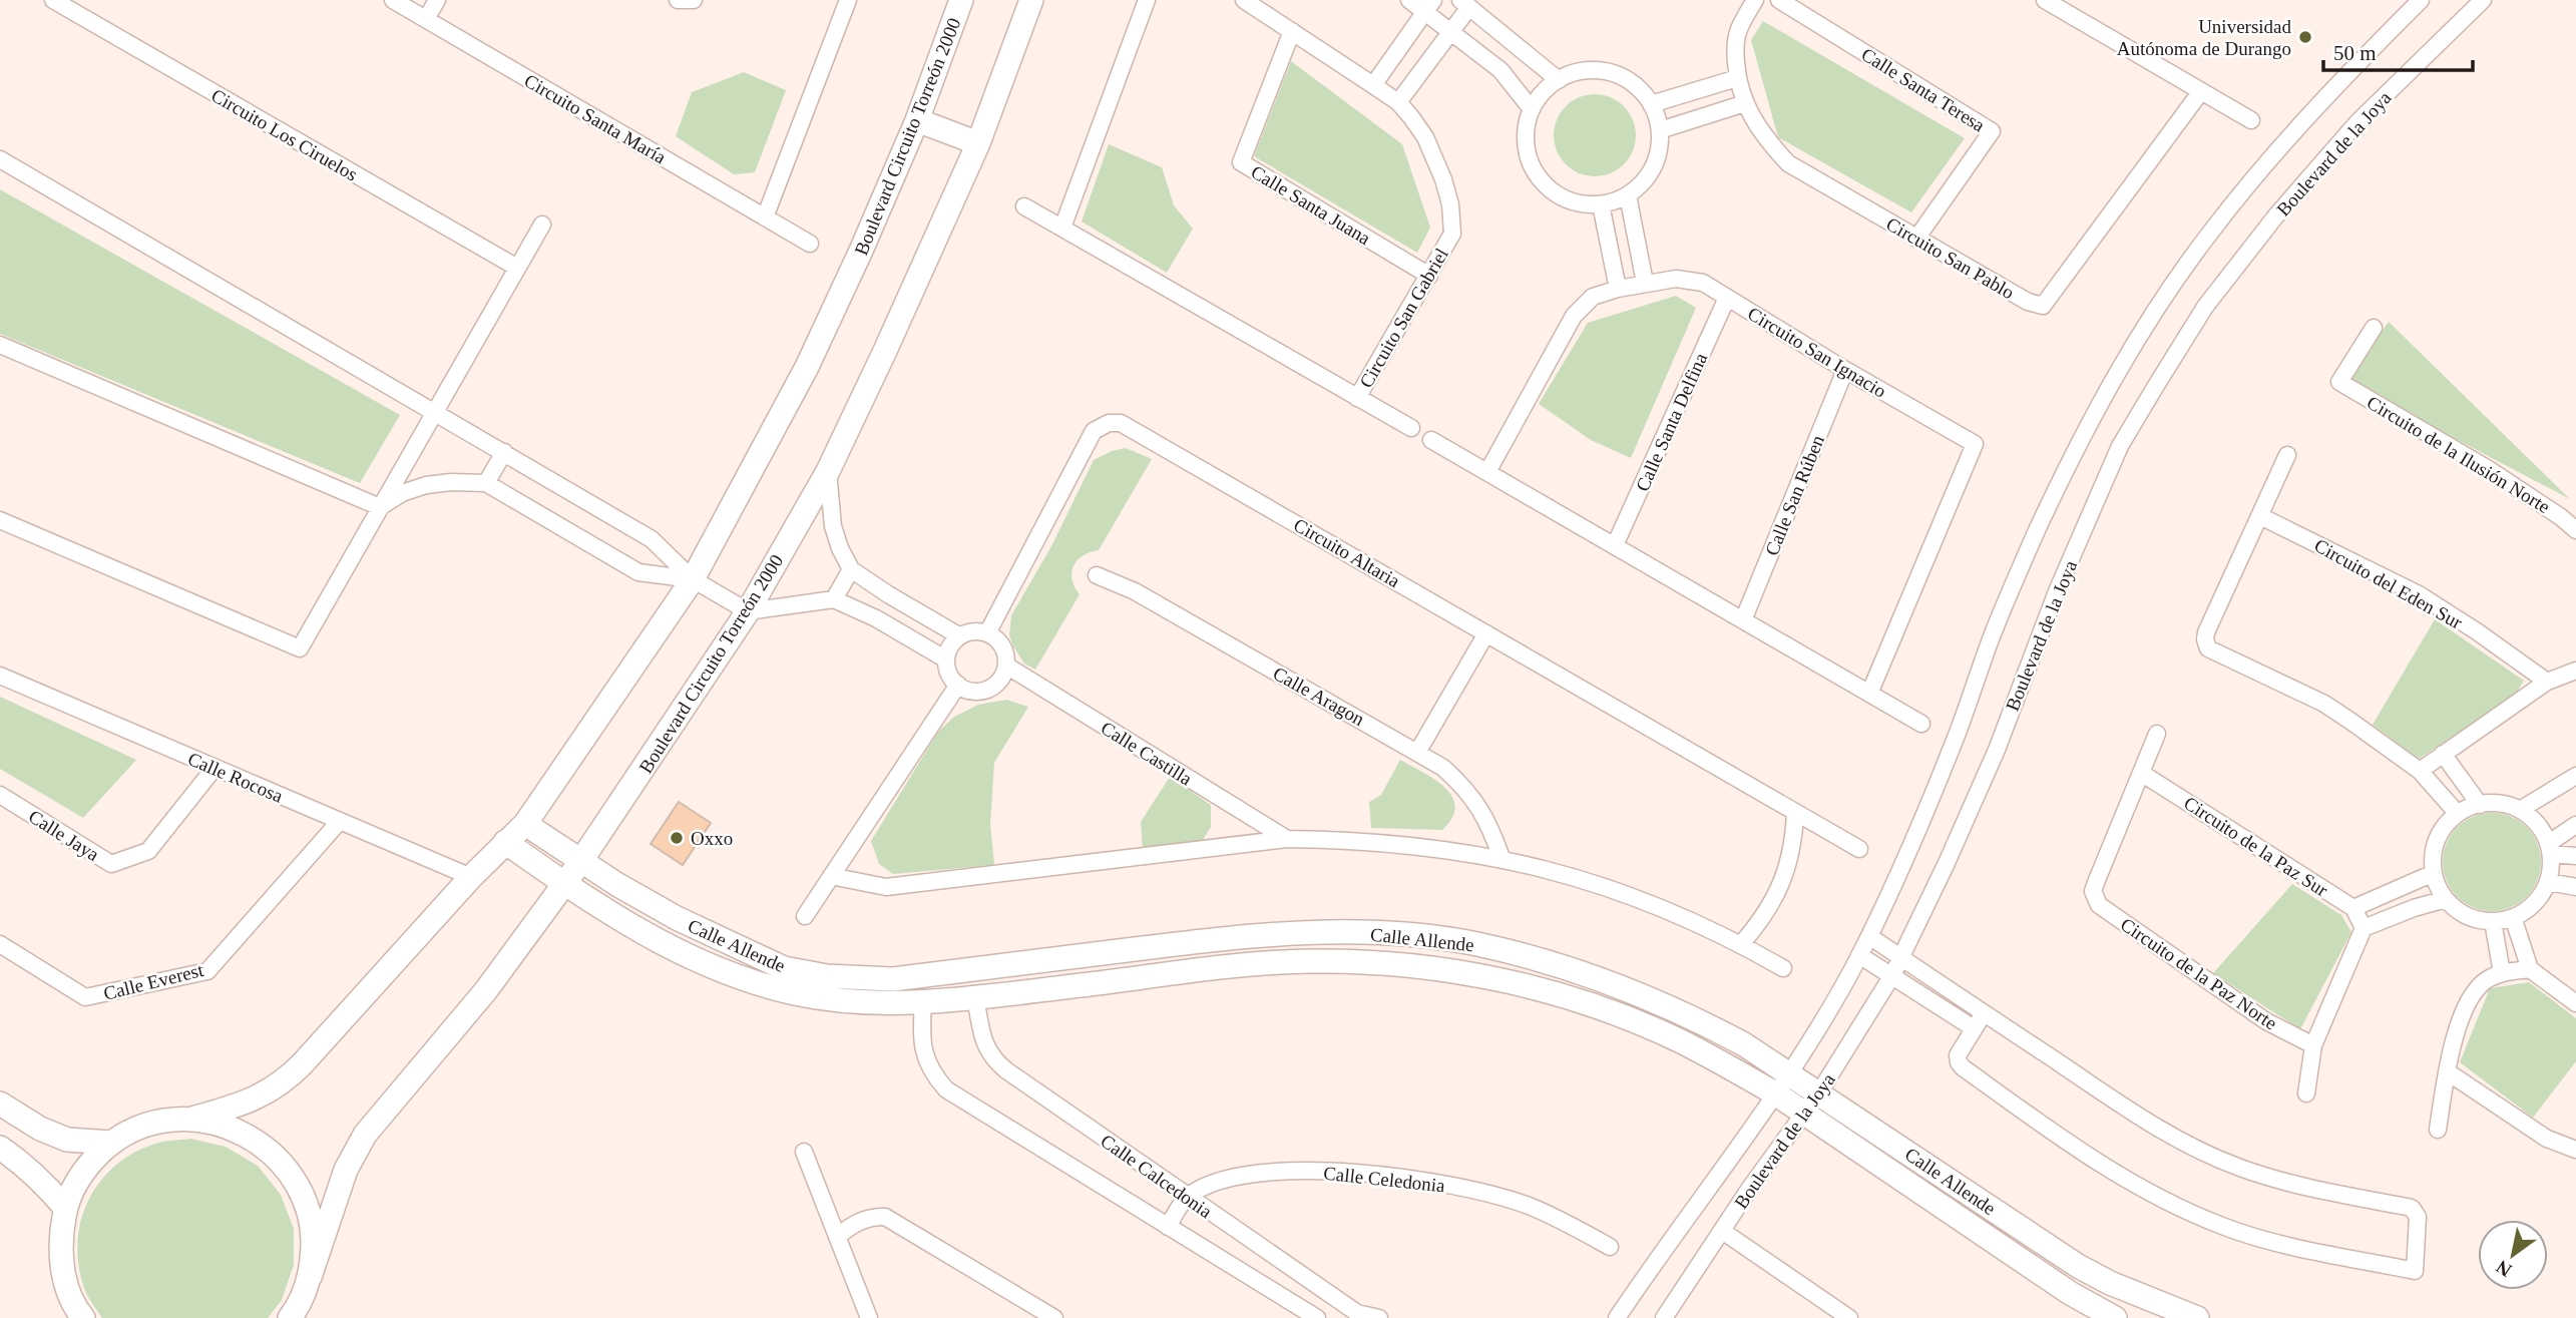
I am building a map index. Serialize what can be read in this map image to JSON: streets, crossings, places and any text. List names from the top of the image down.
{
  "streets": {
    "street": [
      "Calle Santa Teresa",
      "Circuito Santa María",
      "Circuito Los Ciruelos",
      "Boulevard Circuito Torreón 2000",
      "Boulevard de la Joya",
      "Calle Santa Juana",
      "Circuito San Pablo",
      "Circuito San Gabriel",
      "Circuito San Ignacio",
      "Calle Santa Delfina",
      "Circuito de la Ilusión Norte",
      "Calle San Rúben",
      "Circuito Altaria",
      "Circuito del Eden Sur",
      "Calle Aragon",
      "Calle Castilla",
      "Calle Rocosa",
      "Calle Jaya",
      "Circuito de la Paz Sur",
      "Calle Allende",
      "Circuito de la Paz Norte",
      "Calle Everest",
      "Calle Calcedonia",
      "Calle Celedonia"
    ]
  },
  "crossings": [
    ["Calle Santa Teresa", "Circuito San Pablo"],
    ["Boulevard Circuito Torreón 2000", "Calle Rocosa"],
    ["Boulevard Circuito Torreón 2000", "Calle Allende"],
    ["Boulevard de la Joya", "Calle Allende"],
    ["Calle Santa Juana", "Circuito San Gabriel"],
    ["Circuito San Ignacio", "Calle Santa Delfina"],
    ["Circuito San Ignacio", "Calle San Rúben"],
    ["Circuito Altaria", "Calle Castilla"],
    ["Calle Rocosa", "Calle Jaya"],
    ["Calle Rocosa", "Calle Everest"],
    ["Circuito de la Paz Sur", "Circuito de la Paz Norte"],
    ["Calle Allende", "Calle Calcedonia"],
    ["Calle Calcedonia", "Calle Celedonia"]
  ],
  "places": ["Universidad Autónoma de Durango", "Oxxo"],
  "scale_bar": "50 m",
  "north": "bottom left"
}
